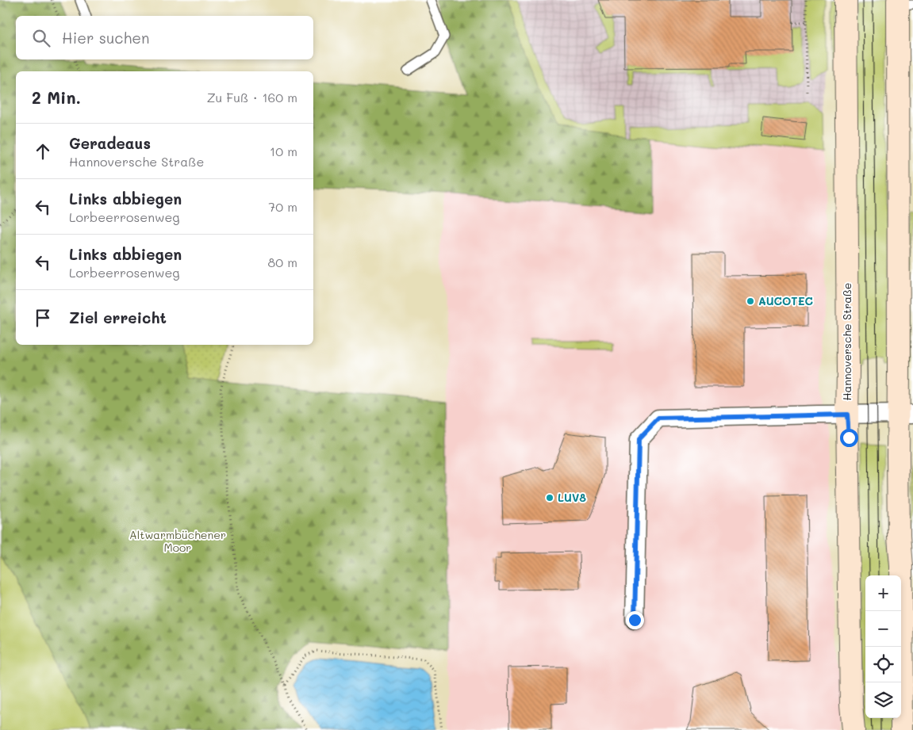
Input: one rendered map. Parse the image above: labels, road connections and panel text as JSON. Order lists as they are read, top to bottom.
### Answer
{
  "streets": {
    "main road": ["Hannoversche Straße"]
  },
  "parks": ["Altwarmbüchener Moor"],
  "places": ["AUCOTEC", "LUV8"],
  "page": {
    "search": "Hier suchen",
    "heading": ["2 Min.", "Zu Fuß · 160 m"],
    "list": [
      ["Geradeaus", "Hannoversche Straße", "10 m"],
      ["Links abbiegen", "Lorbeerrosenweg", "70 m"],
      ["Links abbiegen", "Lorbeerrosenweg", "80 m"],
      "Ziel erreicht"
    ],
    "map_buttons": ["+", "−"]
  }
}
